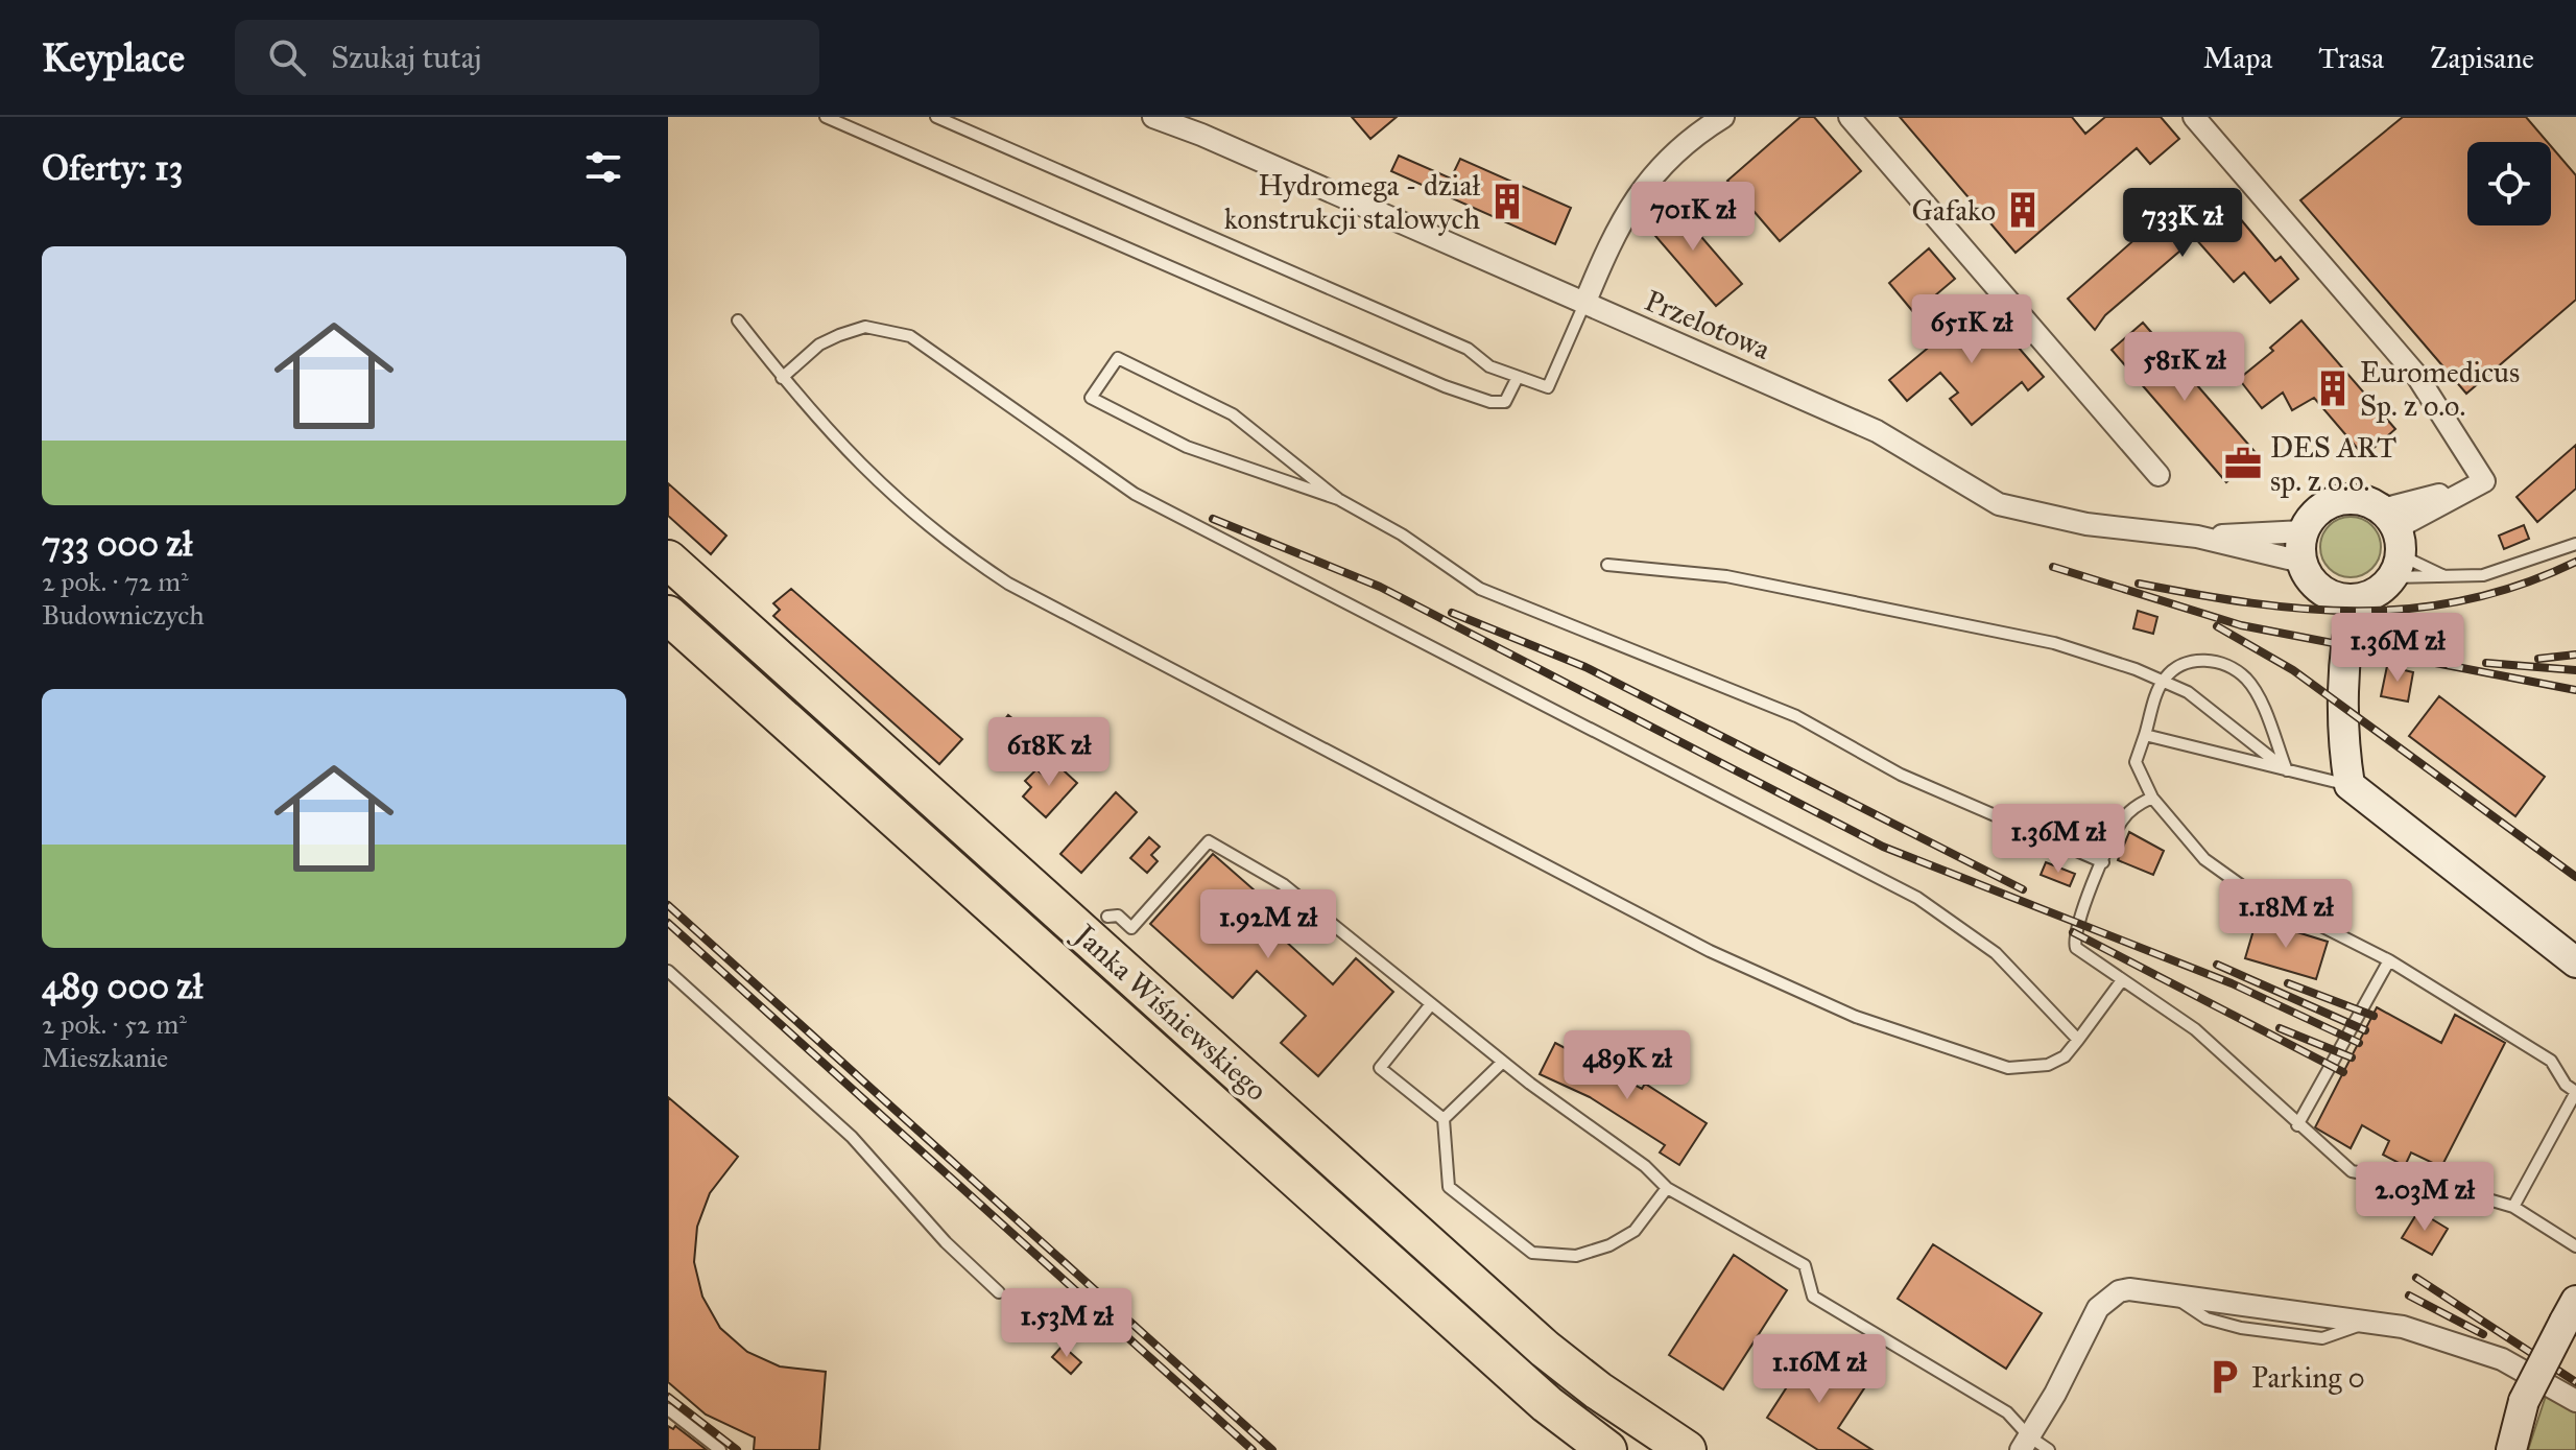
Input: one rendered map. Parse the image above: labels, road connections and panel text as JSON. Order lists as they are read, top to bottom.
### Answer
{
  "streets": {
    "highway": ["Janka Wiśniewskiego"],
    "street": ["Przelotowa"]
  },
  "places": {
    "building": ["Hydromega - dział konstrukcji stalowych", "Gafako", "Euromedicus Sp. z o.o."],
    "office": ["DES ART sp. z o.o."],
    "parking": ["Parking 0"]
  },
  "page": {
    "header": "Keyplace",
    "search": "Szukaj tutaj",
    "nav": ["Mapa", "Trasa", "Zapisane"],
    "heading": "Oferty: 13",
    "price": [
      "701K zł",
      "733K zł",
      "651K zł",
      "581K zł",
      "1.36M zł",
      "618K zł",
      "1.36M zł",
      "1.18M zł",
      "1.92M zł",
      "489K zł",
      "2.03M zł",
      "1.53M zł",
      "1.16M zł"
    ],
    "list": [
      {
        "name": "733 000 zł",
        "note": "2 pok. · 72 m² · Budowniczych"
      },
      {
        "name": "489 000 zł",
        "note": "2 pok. · 52 m² · Mieszkanie"
      }
    ]
  }
}
